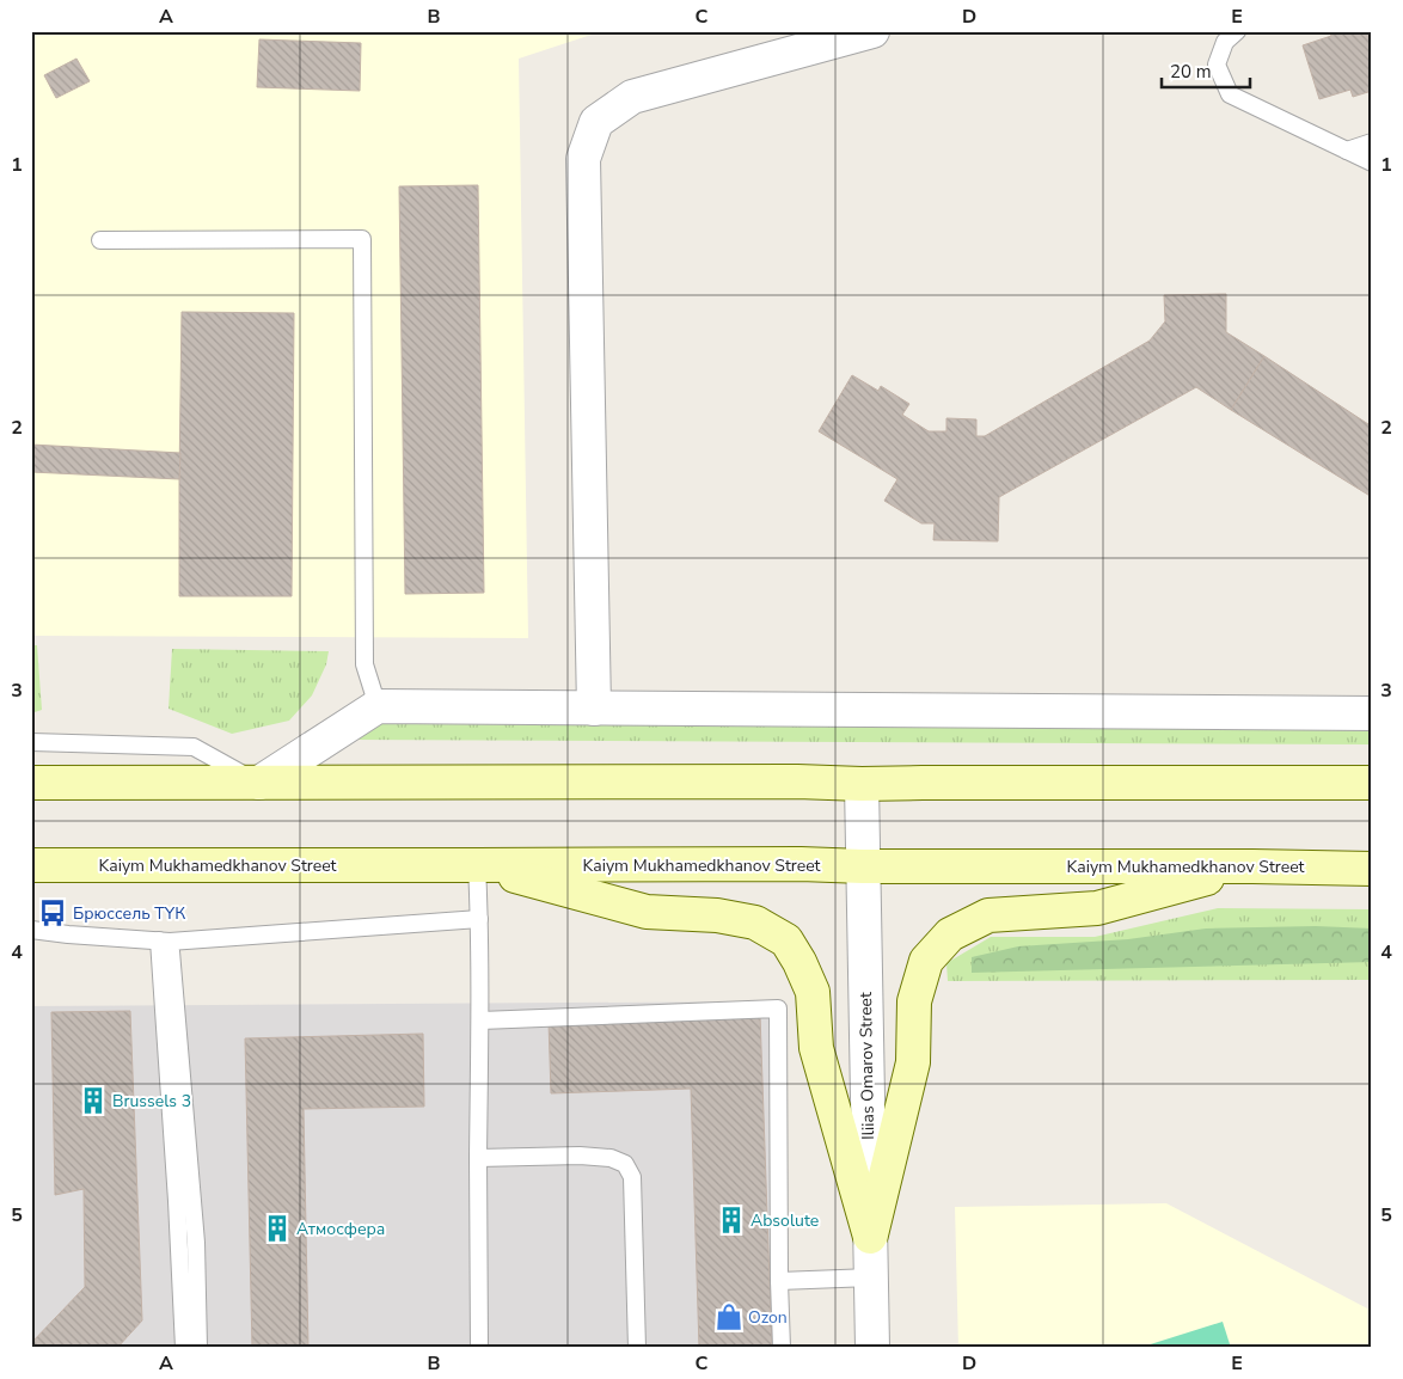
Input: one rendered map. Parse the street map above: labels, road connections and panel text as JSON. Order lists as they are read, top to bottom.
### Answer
{
  "streets": {
    "main road": ["Kaiym Mukhamedkhanov Street"],
    "street": ["Iliias Omarov Street"]
  },
  "crossings": [
    ["Kaiym Mukhamedkhanov Street", "Iliias Omarov Street"]
  ],
  "places": {
    "bus stop": ["Брюссель ТҮК"],
    "building": ["Brussels 3", "Absolute", "Атмосфера"],
    "shop": ["Ozon"]
  },
  "scale_bar": "20 m",
  "grid": {
    "columns": [
      "A",
      "B",
      "C",
      "D",
      "E"
    ],
    "rows": [
      "1",
      "2",
      "3",
      "4",
      "5"
    ]
  }
}
